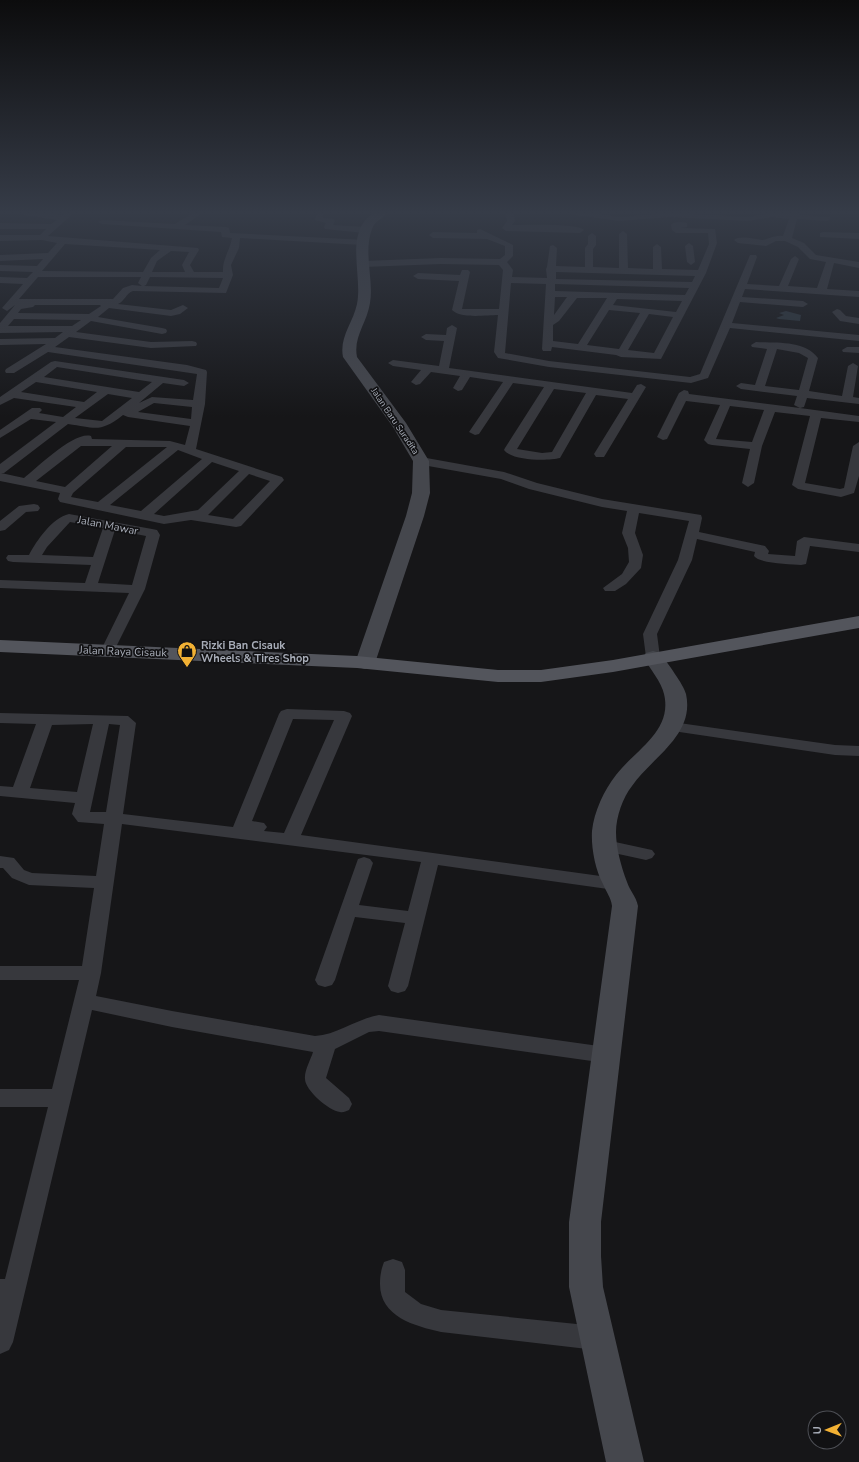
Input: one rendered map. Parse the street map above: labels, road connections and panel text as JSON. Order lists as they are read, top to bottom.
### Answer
{
  "streets": {
    "main road": ["Jalan Baru Suradita", "Jalan Raya Cisauk"],
    "street": ["Jalan Mawar"]
  },
  "crossings": [
    ["Jalan Baru Suradita", "Jalan Raya Cisauk"],
    ["Jalan Mawar", "Jalan Raya Cisauk"]
  ],
  "places": {
    "shop": ["Rizki Ban Cisauk Wheels & Tires Shop"]
  },
  "north": "left"
}
